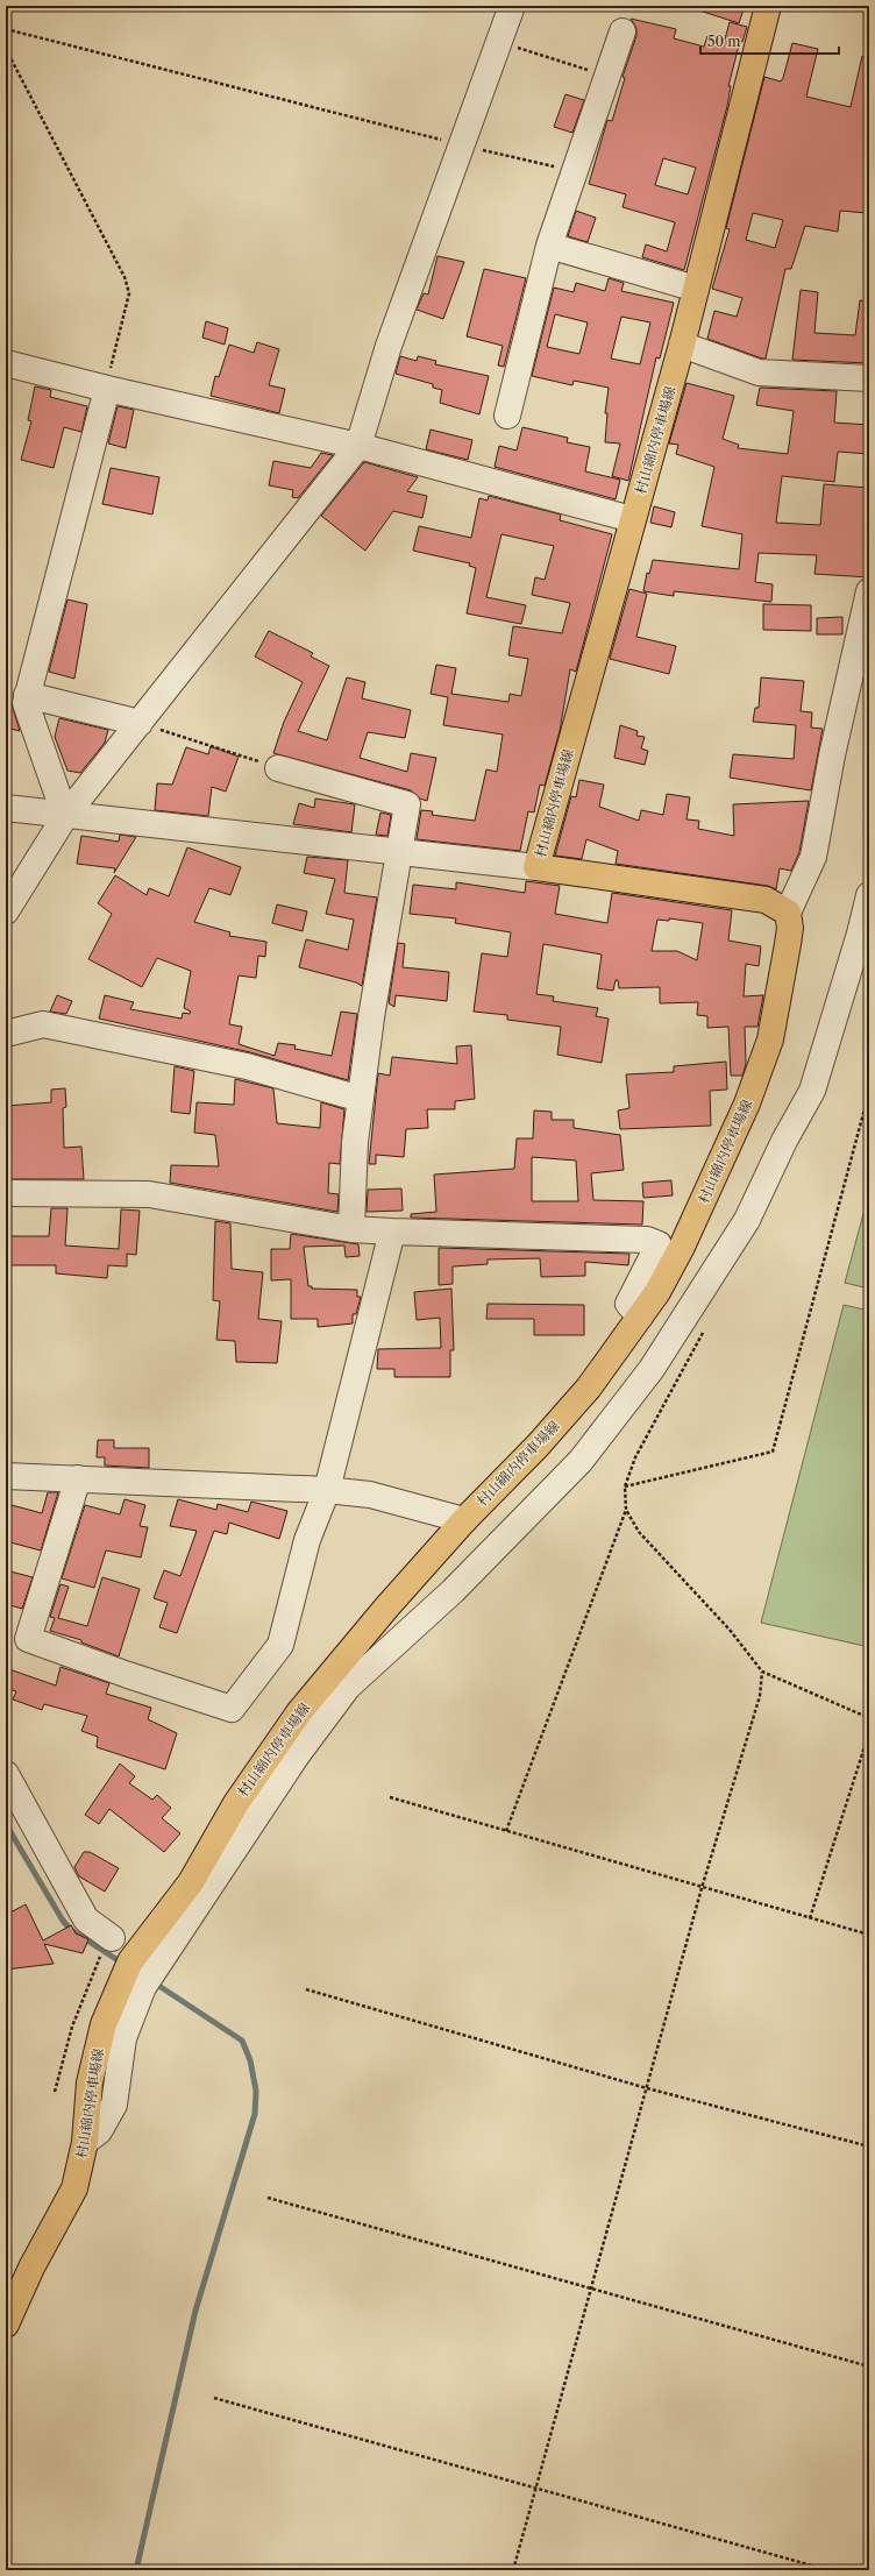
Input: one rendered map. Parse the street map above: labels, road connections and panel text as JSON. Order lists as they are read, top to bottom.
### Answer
{
  "streets": {
    "main road": ["村山綿内停車場線"]
  },
  "scale_bar": "50 m"
}
